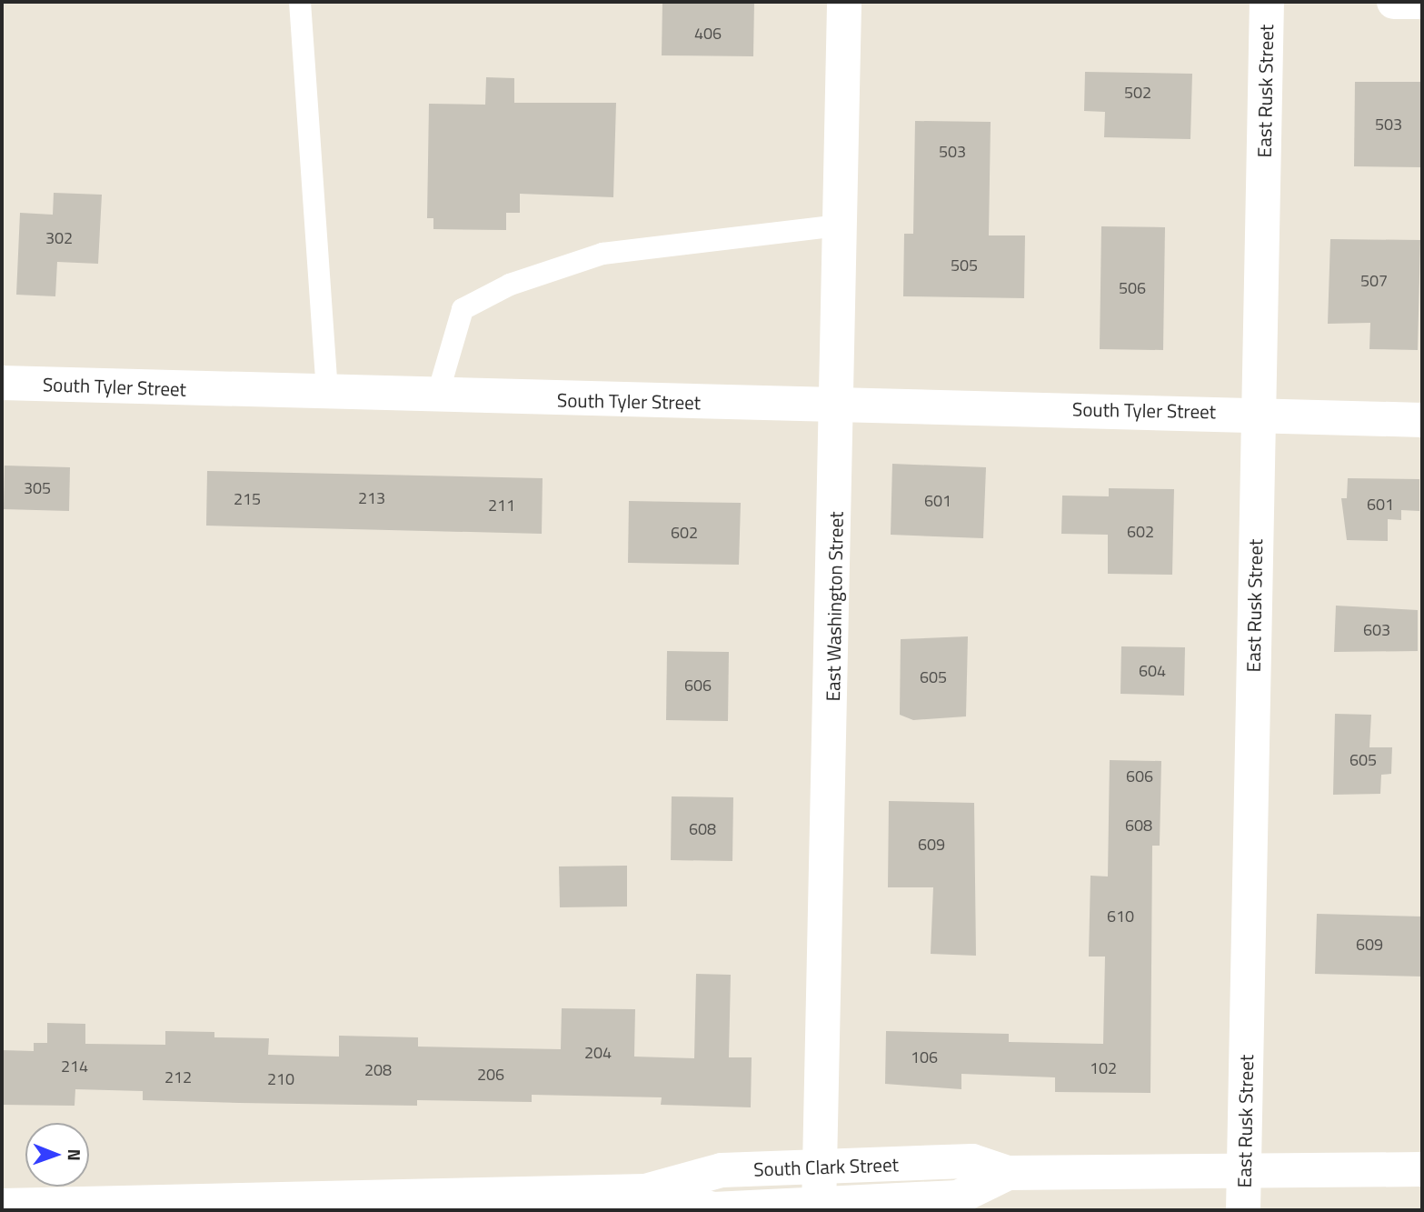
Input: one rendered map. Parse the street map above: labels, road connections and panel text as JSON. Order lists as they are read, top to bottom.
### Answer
{
  "streets": {
    "street": [
      "East Rusk Street",
      "South Tyler Street",
      "East Washington Street",
      "South Clark Street"
    ]
  },
  "crossings": [
    ["East Rusk Street", "South Tyler Street"],
    ["East Rusk Street", "South Clark Street"],
    ["South Tyler Street", "East Washington Street"],
    ["East Washington Street", "South Clark Street"]
  ],
  "house_numbers": [
    "406",
    "502",
    "503",
    "503",
    "302",
    "505",
    "507",
    "506",
    "305",
    "213",
    "215",
    "601",
    "601",
    "211",
    "602",
    "602",
    "603",
    "604",
    "605",
    "606",
    "605",
    "606",
    "608",
    "608",
    "609",
    "610",
    "609",
    "204",
    "106",
    "214",
    "102",
    "208",
    "206",
    "212",
    "210"
  ],
  "north": "right"
}
